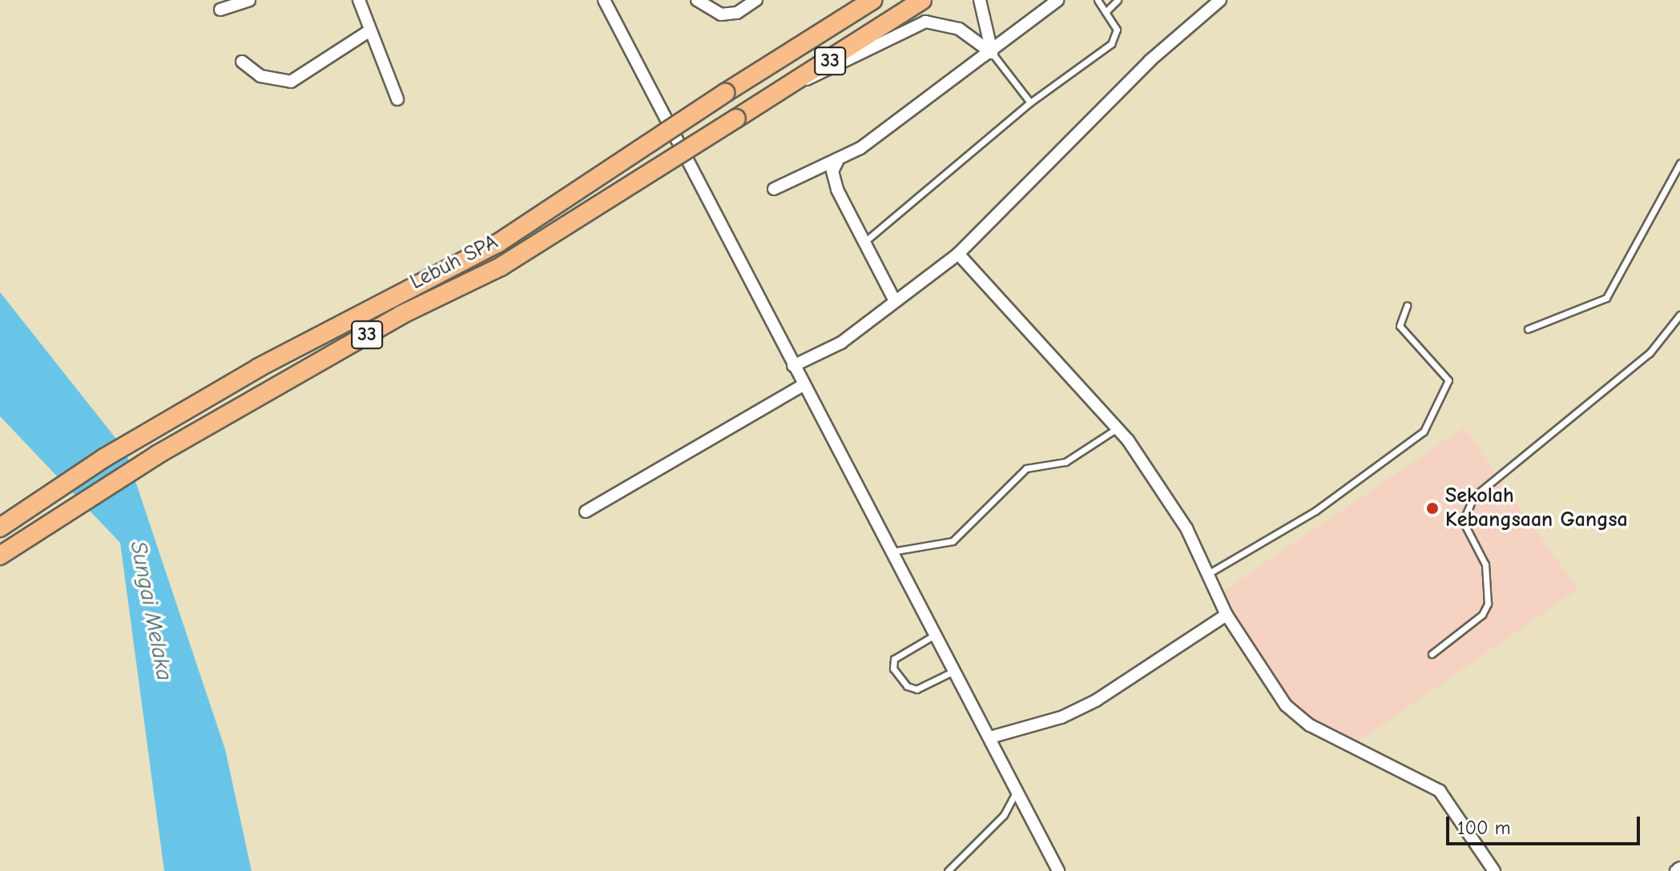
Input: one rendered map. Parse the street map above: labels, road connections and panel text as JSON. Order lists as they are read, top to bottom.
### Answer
{
  "streets": {
    "highway": ["33", "Lebuh SPA"]
  },
  "water": ["Sungai Melaka"],
  "places": ["Sekolah Kebangsaan Gangsa"],
  "scale_bar": "100 m"
}
